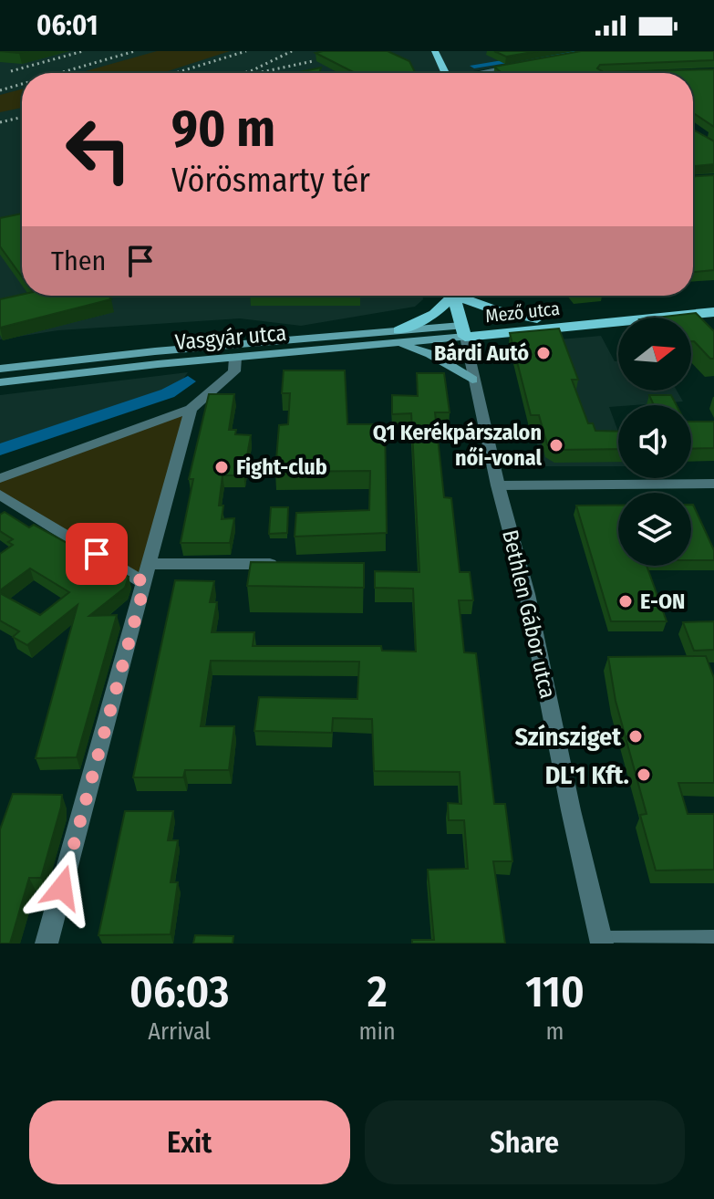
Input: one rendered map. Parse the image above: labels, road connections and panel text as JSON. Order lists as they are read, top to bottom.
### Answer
{
  "streets": {
    "main road": ["Mező utca", "Vasgyár utca", "Bethlen Gábor utca"]
  },
  "crossings": [
    ["Mező utca", "Vasgyár utca"],
    ["Mező utca", "Bethlen Gábor utca"],
    ["Vasgyár utca", "Bethlen Gábor utca"]
  ],
  "places": [
    "Bárdi Autó",
    "Q1 Kerékpárszalon női-vonal",
    "Fight-club",
    "E-ON",
    "Színsziget",
    "DL'1 Kft."
  ],
  "north": "right",
  "page": {
    "status": "06:01",
    "turn": ["90 m", "Vörösmarty tér"],
    "then": "Then",
    "eta": [
      "06:03",
      "Arrival",
      "2",
      "min",
      "110",
      "m"
    ],
    "buttons": ["Exit", "Share"]
  }
}
